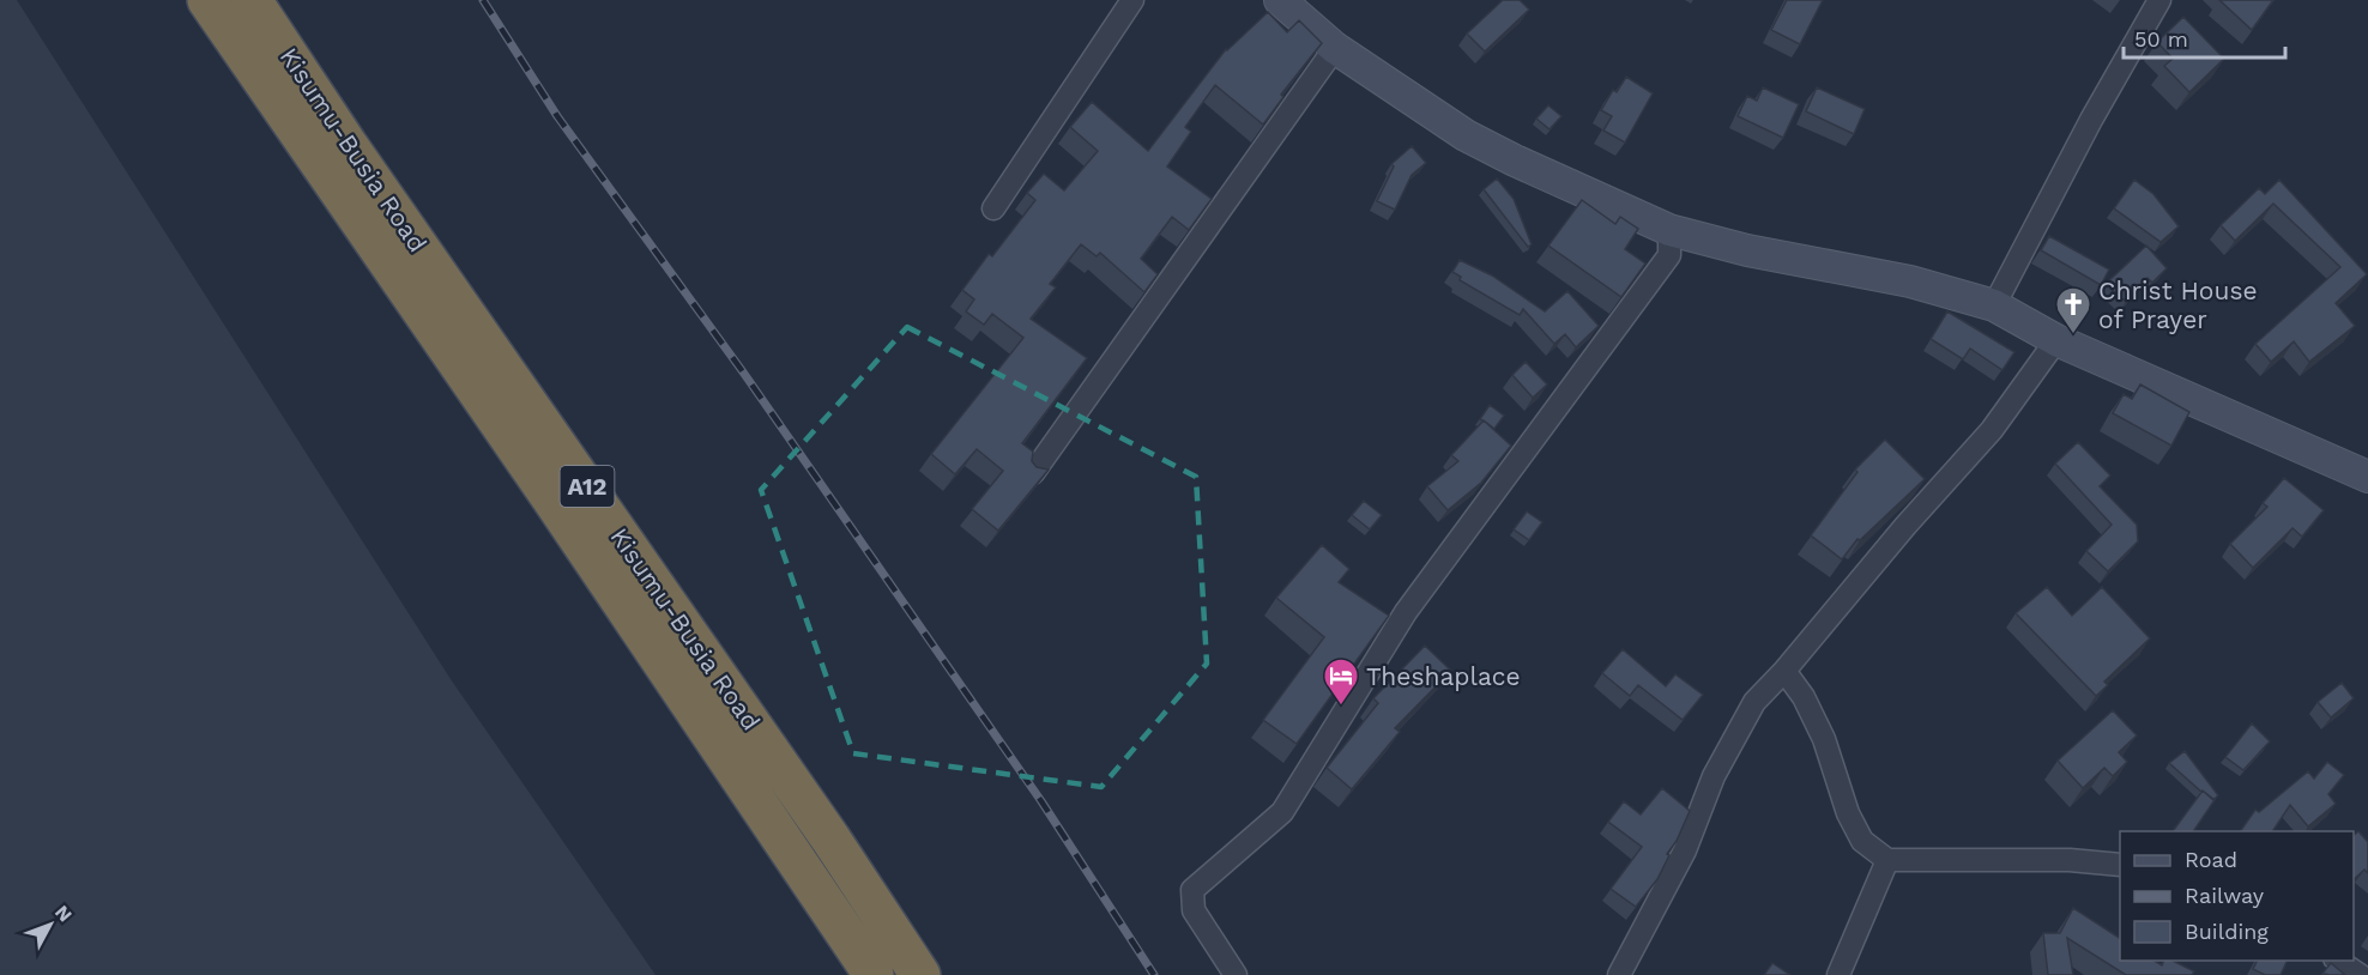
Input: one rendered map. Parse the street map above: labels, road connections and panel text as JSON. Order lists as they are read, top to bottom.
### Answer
{
  "streets": {
    "highway": ["Kisumu-Busia Road", "A12"]
  },
  "places": {
    "church": ["Christ House of Prayer"],
    "hotel": ["Theshaplace"]
  },
  "legend": ["Road", "Railway", "Building"],
  "scale_bar": "50 m",
  "north": "top right"
}
